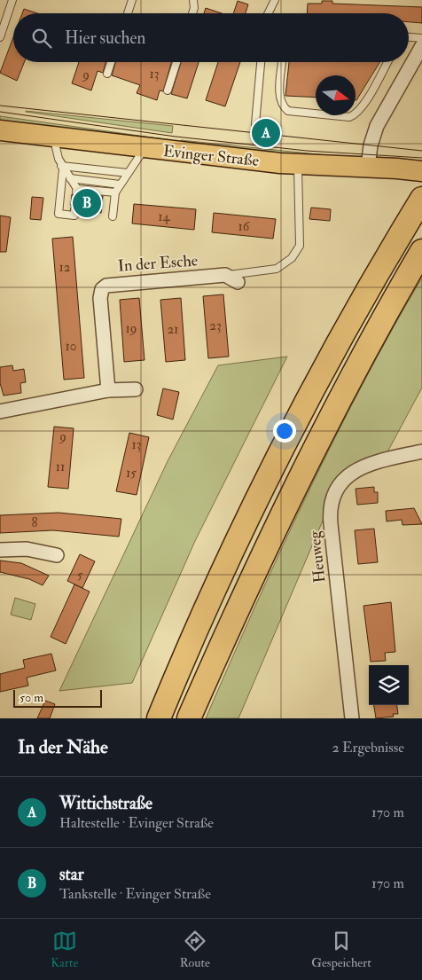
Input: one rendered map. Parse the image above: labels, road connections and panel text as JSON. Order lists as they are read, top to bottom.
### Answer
{
  "streets": {
    "main road": ["Evinger Straße"],
    "street": ["In der Esche", "Heuweg"]
  },
  "house_numbers": [
    "13",
    "9",
    "14",
    "16",
    "12",
    "23",
    "19",
    "21",
    "10",
    "9",
    "13",
    "11",
    "15",
    "8",
    "5"
  ],
  "scale_bar": "50 m",
  "north": "right",
  "page": {
    "search": "Hier suchen",
    "pins": ["A", "B"],
    "scale": "50 m",
    "heading": ["In der Nähe", "2 Ergebnisse"],
    "list": [
      {
        "mark": "A",
        "name": "Wittichstraße",
        "note": "Haltestelle · Evinger Straße",
        "value": "170 m"
      },
      {
        "mark": "B",
        "name": "star",
        "note": "Tankstelle · Evinger Straße",
        "value": "170 m"
      }
    ],
    "nav": ["Karte", "Route", "Gespeichert"]
  }
}
